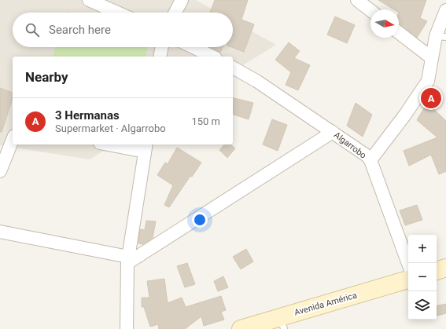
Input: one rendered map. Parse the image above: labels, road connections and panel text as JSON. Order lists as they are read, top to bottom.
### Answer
{
  "streets": {
    "main road": ["Avenida América"],
    "street": ["Algarrobo"]
  },
  "north": "right",
  "page": {
    "search": "Search here",
    "heading": "Nearby",
    "pins": "A",
    "list": [
      {
        "mark": "A",
        "name": "3 Hermanas",
        "note": "Supermarket · Algarrobo",
        "value": "150 m"
      }
    ],
    "map_buttons": ["+", "−"]
  }
}
